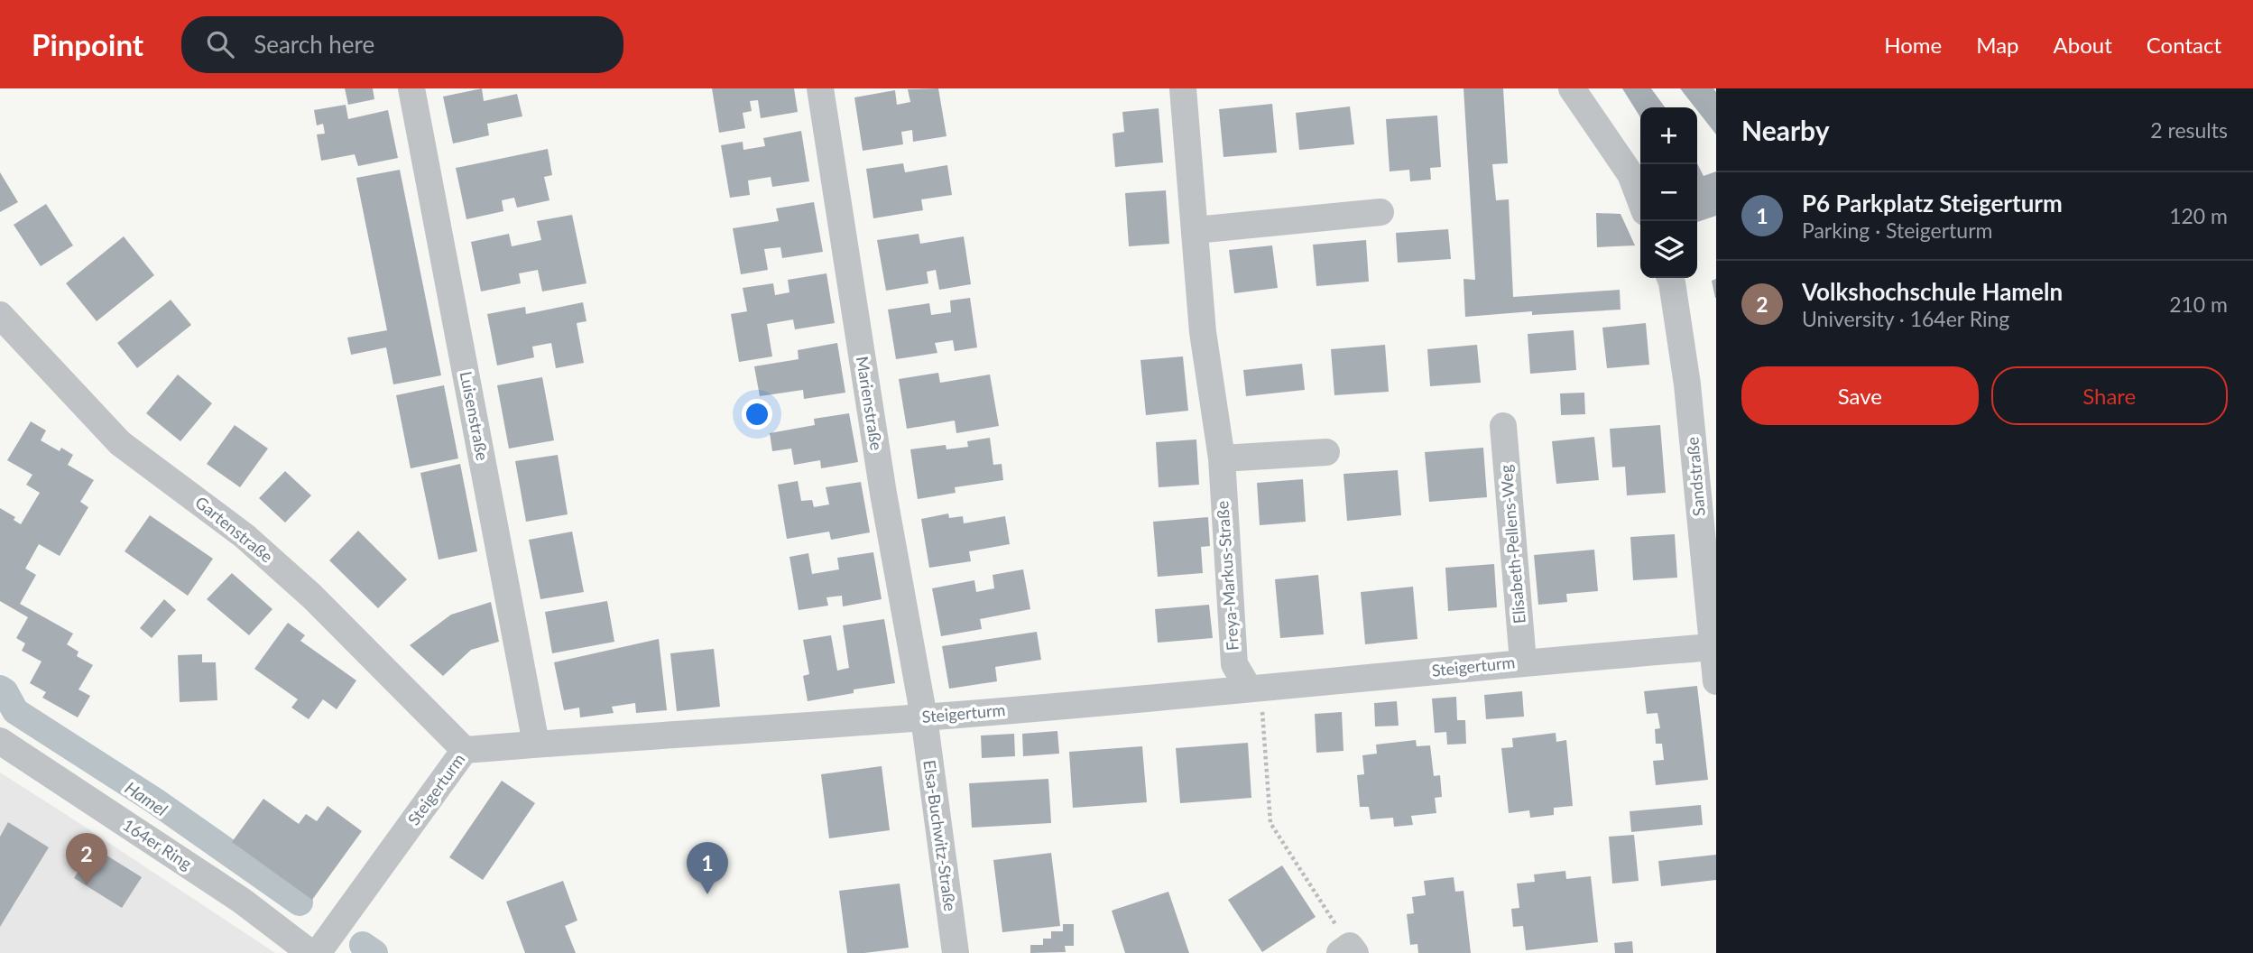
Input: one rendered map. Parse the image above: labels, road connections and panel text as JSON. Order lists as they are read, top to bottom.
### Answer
{
  "streets": {
    "street": [
      "Marienstraße",
      "Luisenstraße",
      "Sandstraße",
      "Gartenstraße",
      "Elisabeth-Pellens-Weg",
      "Freya-Markus-Straße",
      "Steigerturm",
      "Elsa-Buchwitz-Straße",
      "164er Ring"
    ]
  },
  "crossings": [
    ["Marienstraße", "Steigerturm"],
    ["Marienstraße", "Elsa-Buchwitz-Straße"],
    ["Luisenstraße", "Steigerturm"],
    ["Sandstraße", "Steigerturm"],
    ["Gartenstraße", "Steigerturm"],
    ["Elisabeth-Pellens-Weg", "Steigerturm"],
    ["Freya-Markus-Straße", "Steigerturm"],
    ["Steigerturm", "Elsa-Buchwitz-Straße"]
  ],
  "water": ["Hamel"],
  "page": {
    "header": "Pinpoint",
    "search": "Search here",
    "nav": [
      "Home",
      "Map",
      "About",
      "Contact"
    ],
    "heading": ["Nearby", "2 results"],
    "map_buttons": ["+", "−"],
    "list": [
      {
        "mark": "1",
        "name": "P6 Parkplatz Steigerturm",
        "note": "Parking · Steigerturm",
        "value": "120 m"
      },
      {
        "mark": "2",
        "name": "Volkshochschule Hameln",
        "note": "University · 164er Ring",
        "value": "210 m"
      }
    ],
    "buttons": ["Save", "Share"],
    "pins": ["2", "1"]
  }
}
